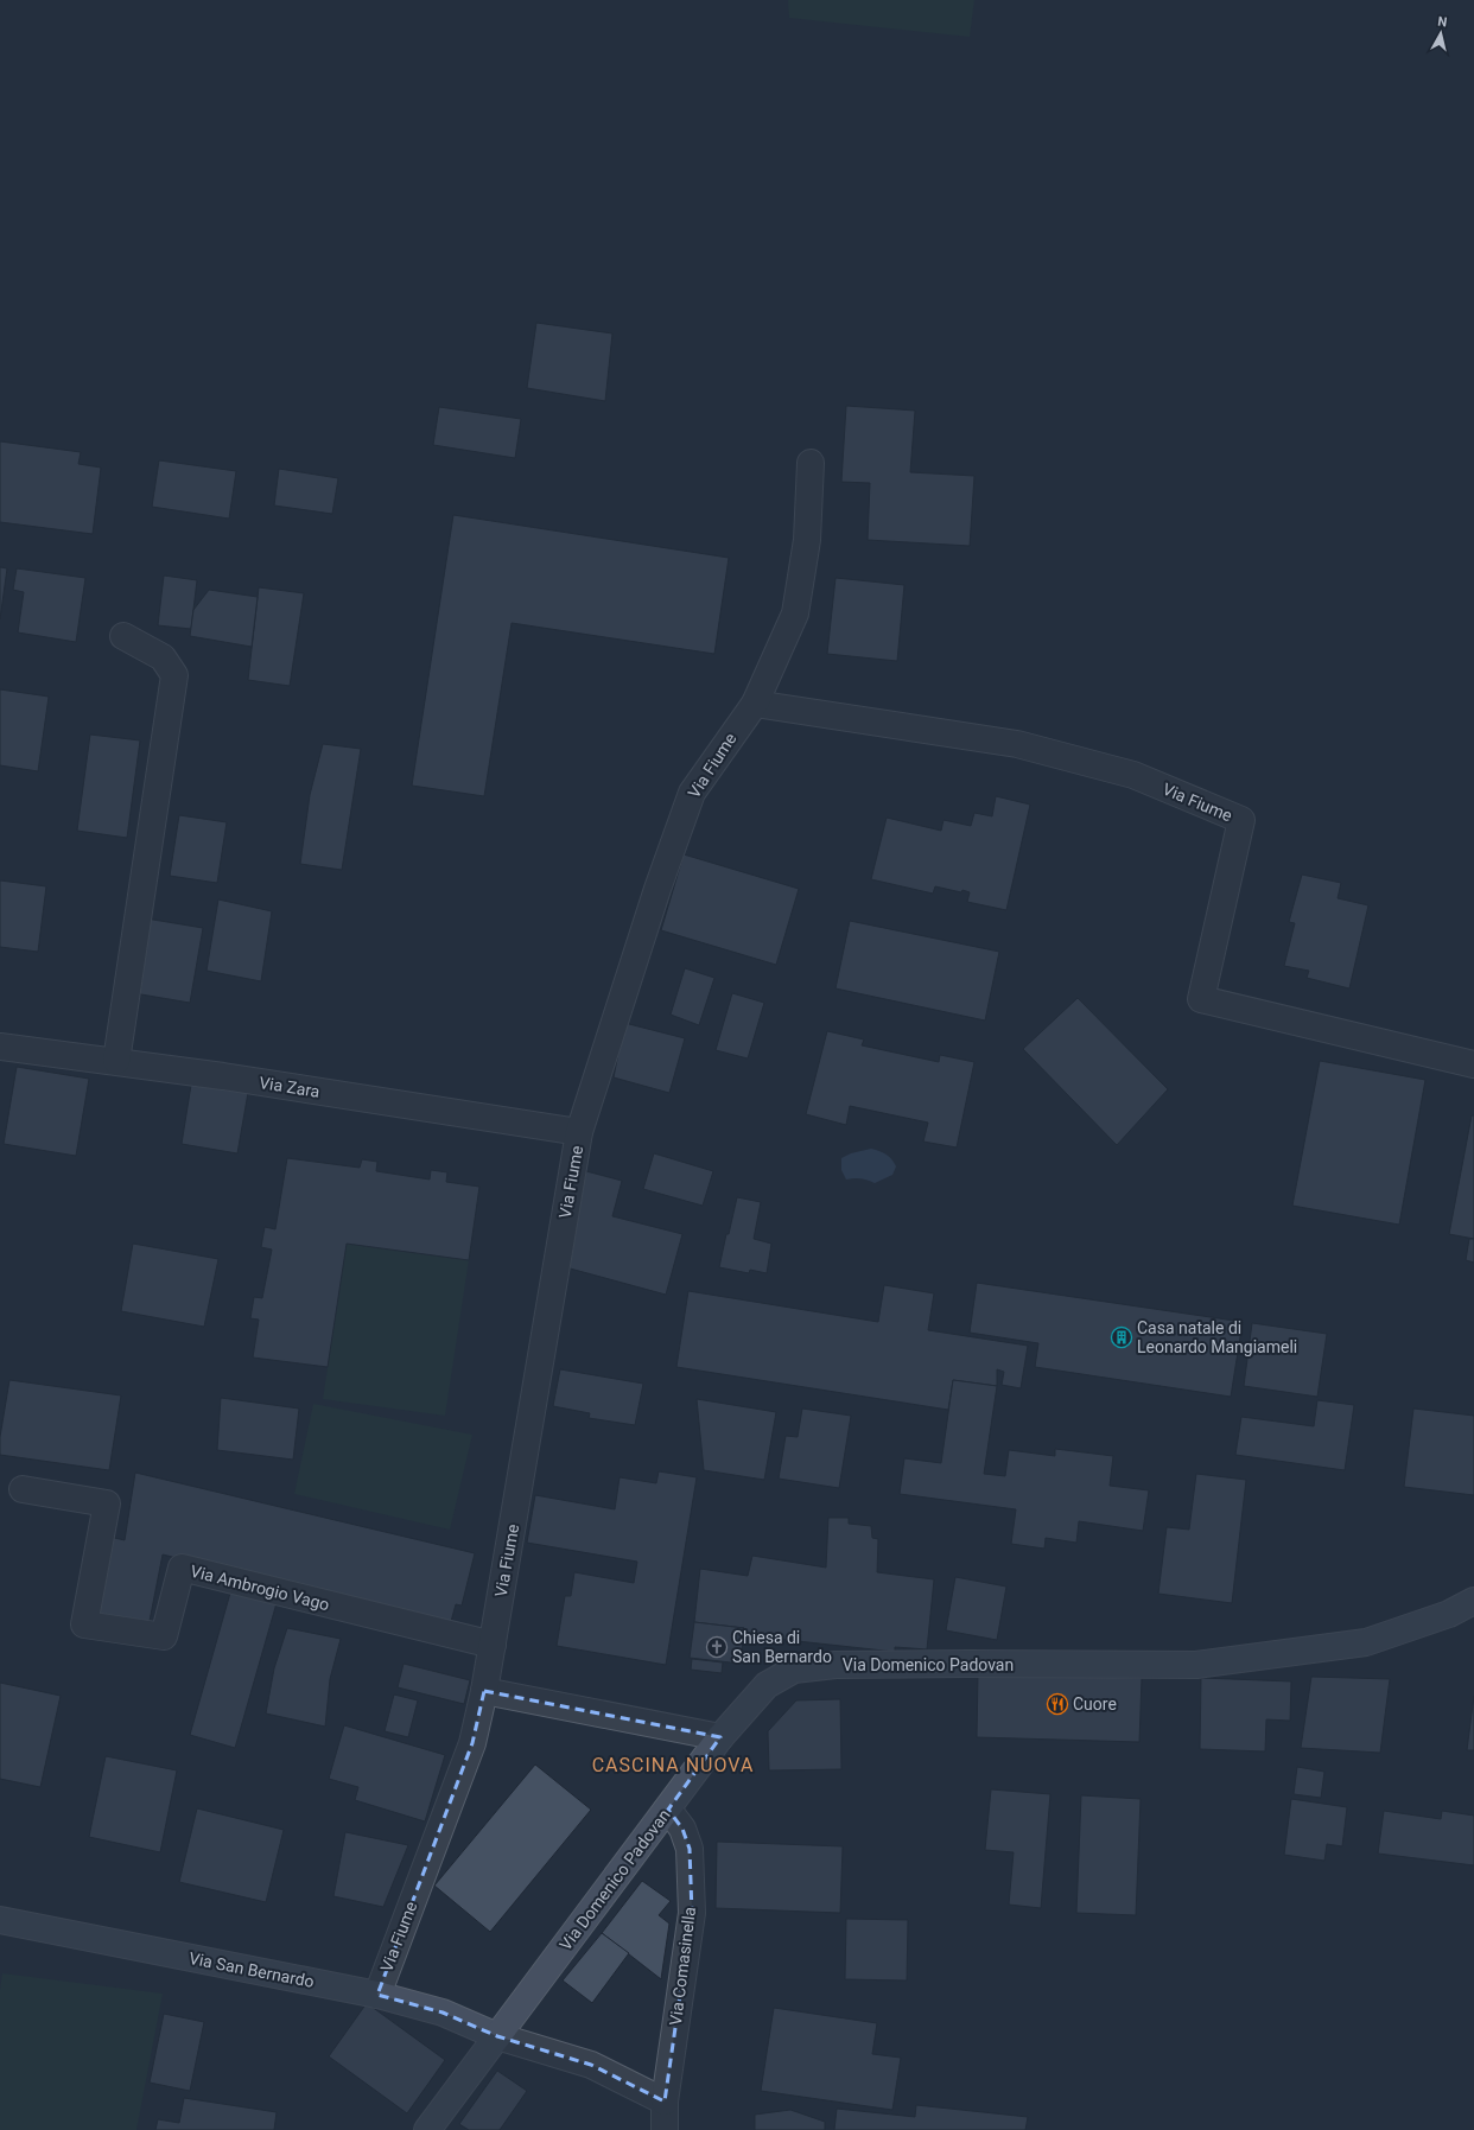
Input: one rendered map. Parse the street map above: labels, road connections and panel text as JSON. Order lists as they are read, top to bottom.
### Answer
{
  "streets": {
    "street": [
      "Via Fiume",
      "Via Zara",
      "Via Ambrogio Vago",
      "Via Domenico Padovan",
      "Via Comasinella",
      "Via San Bernardo"
    ]
  },
  "crossings": [
    ["Via Fiume", "Via Zara"],
    ["Via Fiume", "Via Ambrogio Vago"],
    ["Via Fiume", "Via San Bernardo"],
    ["Via Domenico Padovan", "Via Comasinella"],
    ["Via Domenico Padovan", "Via San Bernardo"]
  ],
  "districts": ["CASCINA NUOVA"],
  "places": {
    "building": ["Casa natale di Leonardo Mangiameli"],
    "church": ["Chiesa di San Bernardo"],
    "restaurant": ["Cuore"]
  },
  "north": "top"
}
